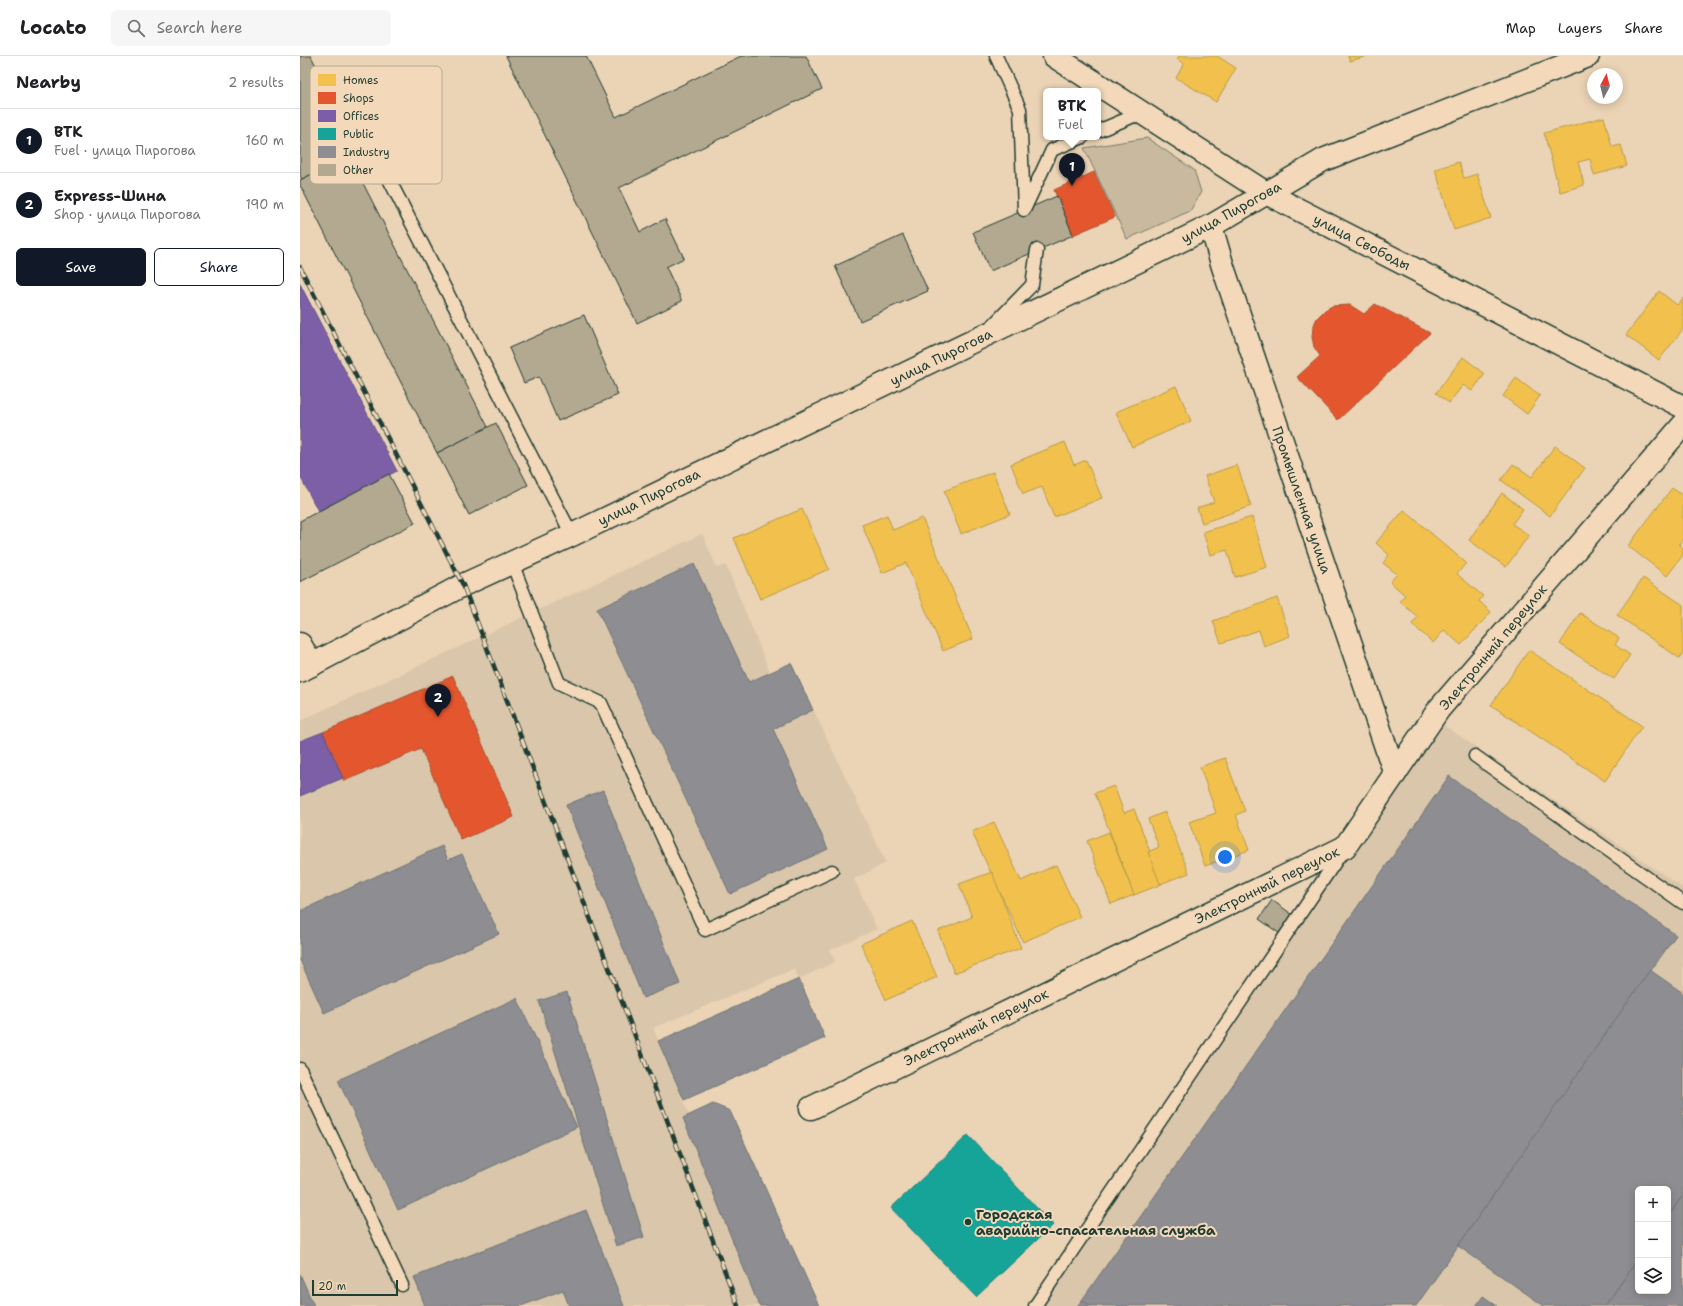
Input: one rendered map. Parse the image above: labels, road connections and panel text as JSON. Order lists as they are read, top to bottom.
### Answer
{
  "streets": {
    "street": [
      "улица Пирогова",
      "улица Свободы",
      "Промышленная улица",
      "Электронный переулок"
    ]
  },
  "crossings": [
    ["улица Пирогова", "улица Свободы"],
    ["улица Пирогова", "Промышленная улица"],
    ["Промышленная улица", "Электронный переулок"]
  ],
  "places": ["Городская аварийно-спасательная служба"],
  "legend": [
    "Homes",
    "Shops",
    "Offices",
    "Public",
    "Industry",
    "Other"
  ],
  "scale_bar": "20 m",
  "north": "top",
  "page": {
    "header": "Locato",
    "search": "Search here",
    "nav": ["Map", "Layers", "Share"],
    "heading": ["Nearby", "2 results"],
    "popup": ["ВТК", "Fuel"],
    "list": [
      {
        "mark": "1",
        "name": "ВТК",
        "note": "Fuel · улица Пирогова",
        "value": "160 m"
      },
      {
        "mark": "2",
        "name": "Express-Шина",
        "note": "Shop · улица Пирогова",
        "value": "190 m"
      }
    ],
    "pins": ["1", "2"],
    "buttons": ["Save", "Share"],
    "map_buttons": ["+", "−"],
    "scale": "20 m"
  }
}
